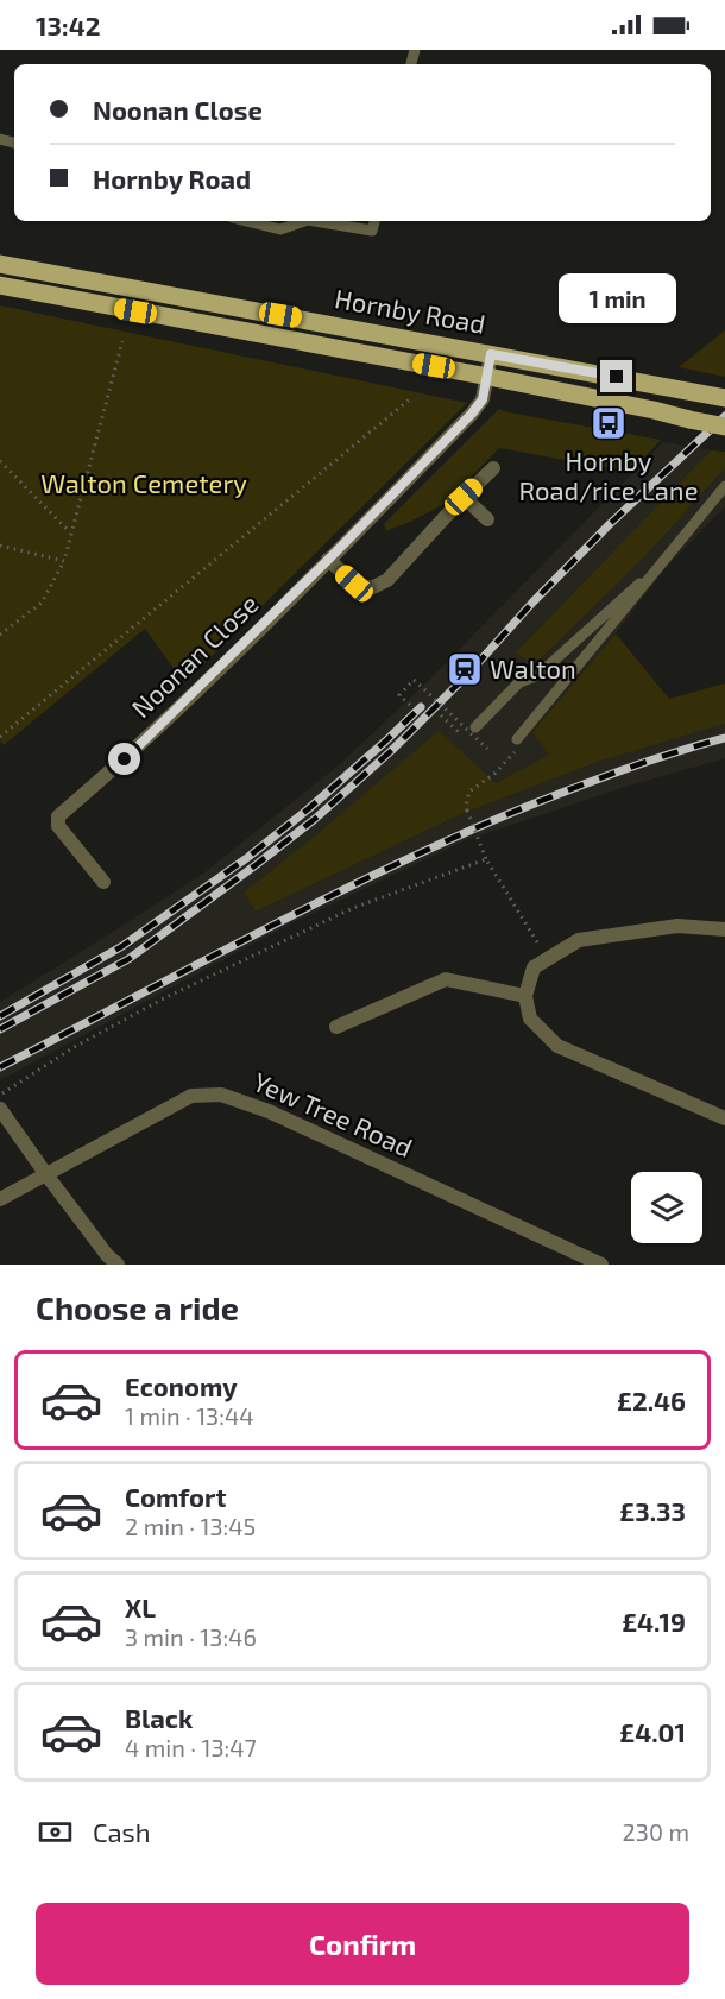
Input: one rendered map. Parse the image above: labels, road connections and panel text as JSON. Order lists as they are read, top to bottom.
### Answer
{
  "streets": {
    "main road": ["Hornby Road"],
    "street": ["Noonan Close", "Yew Tree Road"]
  },
  "crossings": [
    ["Hornby Road", "Noonan Close"]
  ],
  "parks": ["Walton Cemetery"],
  "places": {
    "bus stop": ["Hornby Road/rice Lane"],
    "station": ["Walton"]
  },
  "page": {
    "status": "13:42",
    "banner": ["Noonan Close", "Hornby Road"],
    "bubble": "1 min",
    "heading": "Choose a ride",
    "list": [
      {
        "name": "Economy",
        "note": "1 min · 13:44",
        "value": "£2.46"
      },
      {
        "name": "Comfort",
        "note": "2 min · 13:45",
        "value": "£3.33"
      },
      {
        "name": "XL",
        "note": "3 min · 13:46",
        "value": "£4.19"
      },
      {
        "name": "Black",
        "note": "4 min · 13:47",
        "value": "£4.01"
      }
    ],
    "pay": ["Cash", "230 m"],
    "buttons": "Confirm"
  }
}
